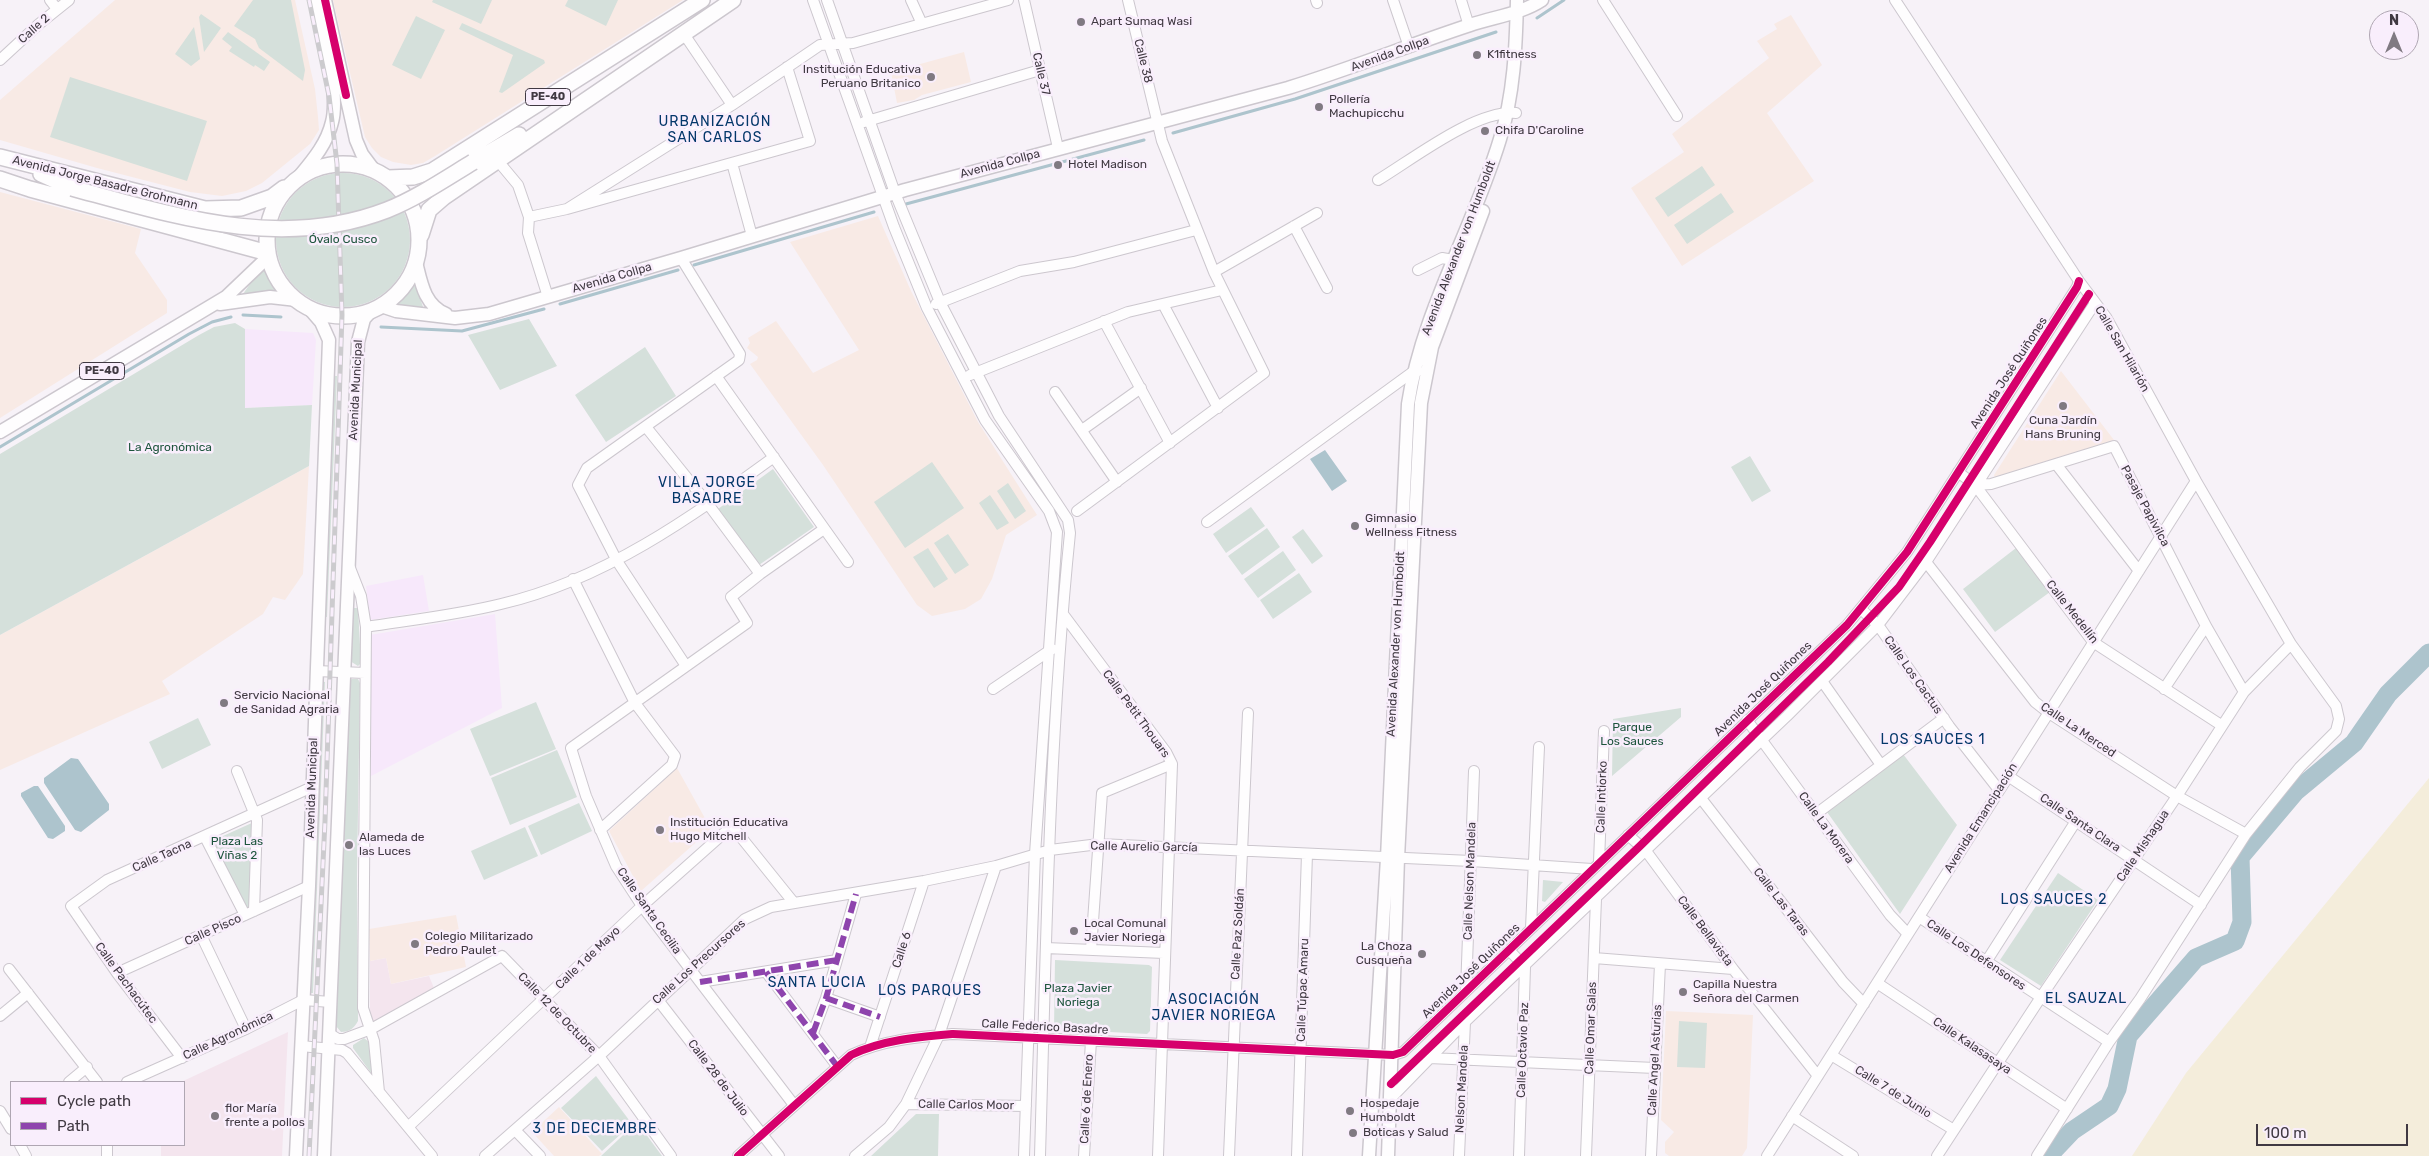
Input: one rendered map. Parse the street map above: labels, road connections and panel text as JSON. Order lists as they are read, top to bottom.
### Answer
{
  "streets": {
    "highway": ["PE-40", "Avenida Jorge Basadre Grohmann"],
    "main road": ["Avenida Collpa", "Avenida Alexander von Humboldt", "Avenida Municipal"],
    "street": [
      "Calle 2",
      "Calle 38",
      "Calle 37",
      "Calle San Hilarión",
      "Avenida José Quiñones",
      "Pasaje Papivilca",
      "Calle Medellín",
      "Calle Los Cactus",
      "Calle Petit Thouars",
      "Calle La Merced",
      "Calle Intiorko",
      "Avenida Emancipación",
      "Calle Santa Clara",
      "Calle La Morera",
      "Calle Mishagua",
      "Calle Aurelio García",
      "Calle Tacna",
      "Calle Nelson Mandela",
      "Calle Las Taras",
      "Calle Santa Cecilia",
      "Calle Pisco",
      "Calle Bellavista",
      "Calle Paz Soldán",
      "Calle 6",
      "Calle Los Defensores",
      "Calle 1 de Mayo",
      "Calle Los Precursores",
      "Calle Pachacútec",
      "Calle Túpac Amaru",
      "Calle 12 de Octubre",
      "Calle Federico Basadre",
      "Calle Omar Salas",
      "Calle Agronómica",
      "Calle Kalasasaya",
      "Calle Octavio Paz",
      "Calle Angel Asturias",
      "Calle 28 de Julio",
      "Nelson Mandela",
      "Calle 7 de Junio",
      "Calle 6 de Enero",
      "Calle Carlos Moor"
    ]
  },
  "crossings": [
    ["Avenida Collpa", "Calle 38"],
    ["Avenida Collpa", "Calle 37"],
    ["Avenida Collpa", "PE-40"],
    ["Avenida Collpa", "Avenida Jorge Basadre Grohmann"],
    ["Avenida Collpa", "Avenida Alexander von Humboldt"],
    ["Avenida Collpa", "Avenida Municipal"],
    ["PE-40", "Avenida Jorge Basadre Grohmann"],
    ["PE-40", "Avenida Municipal"],
    ["Avenida Jorge Basadre Grohmann", "Avenida Municipal"],
    ["Avenida Alexander von Humboldt", "Avenida José Quiñones"],
    ["Avenida Alexander von Humboldt", "Calle Aurelio García"],
    ["Avenida Alexander von Humboldt", "Calle Federico Basadre"],
    ["Calle San Hilarión", "Avenida José Quiñones"],
    ["Calle San Hilarión", "Calle La Merced"],
    ["Calle San Hilarión", "Avenida Emancipación"],
    ["Calle San Hilarión", "Calle Mishagua"],
    ["Avenida José Quiñones", "Calle Medellín"],
    ["Avenida José Quiñones", "Calle Los Cactus"],
    ["Avenida José Quiñones", "Calle Intiorko"],
    ["Avenida José Quiñones", "Calle La Morera"],
    ["Avenida José Quiñones", "Calle Aurelio García"],
    ["Avenida José Quiñones", "Calle Nelson Mandela"],
    ["Avenida José Quiñones", "Calle Bellavista"],
    ["Avenida José Quiñones", "Calle Federico Basadre"],
    ["Avenida Municipal", "Calle Tacna"],
    ["Avenida Municipal", "Calle Pisco"],
    ["Avenida Municipal", "Calle 12 de Octubre"],
    ["Avenida Municipal", "Calle Agronómica"],
    ["Pasaje Papivilca", "Calle Medellín"],
    ["Pasaje Papivilca", "Avenida Emancipación"],
    ["Pasaje Papivilca", "Calle Mishagua"],
    ["Calle Medellín", "Avenida Emancipación"],
    ["Calle Medellín", "Calle Mishagua"],
    ["Calle Los Cactus", "Avenida Emancipación"],
    ["Calle Petit Thouars", "Calle Aurelio García"],
    ["Calle Petit Thouars", "Calle Federico Basadre"],
    ["Calle La Merced", "Avenida Emancipación"],
    ["Calle La Merced", "Calle Mishagua"],
    ["Calle Intiorko", "Calle Aurelio García"],
    ["Avenida Emancipación", "Calle Santa Clara"],
    ["Avenida Emancipación", "Calle La Morera"],
    ["Avenida Emancipación", "Calle Las Taras"],
    ["Avenida Emancipación", "Calle Bellavista"],
    ["Avenida Emancipación", "Calle Los Defensores"],
    ["Avenida Emancipación", "Calle Kalasasaya"],
    ["Avenida Emancipación", "Calle 7 de Junio"],
    ["Calle Santa Clara", "Calle Mishagua"],
    ["Calle Mishagua", "Calle Los Defensores"],
    ["Calle Mishagua", "Calle Kalasasaya"],
    ["Calle Mishagua", "Calle 7 de Junio"],
    ["Calle Aurelio García", "Calle Nelson Mandela"],
    ["Calle Aurelio García", "Calle Paz Soldán"],
    ["Calle Aurelio García", "Calle Los Precursores"],
    ["Calle Aurelio García", "Calle Túpac Amaru"],
    ["Calle Tacna", "Calle Pachacútec"],
    ["Calle Santa Cecilia", "Calle 1 de Mayo"],
    ["Calle Santa Cecilia", "Calle Los Precursores"],
    ["Calle Santa Cecilia", "Calle Federico Basadre"],
    ["Calle Pisco", "Calle Pachacútec"],
    ["Calle Paz Soldán", "Calle Federico Basadre"],
    ["Calle 6", "Calle Los Precursores"],
    ["Calle 6", "Calle Federico Basadre"],
    ["Calle 1 de Mayo", "Calle Los Precursores"],
    ["Calle 1 de Mayo", "Calle 12 de Octubre"],
    ["Calle Los Precursores", "Calle 12 de Octubre"],
    ["Calle Los Precursores", "Calle 28 de Julio"],
    ["Calle Pachacútec", "Calle Agronómica"],
    ["Calle Túpac Amaru", "Calle Federico Basadre"],
    ["Calle Federico Basadre", "Calle 28 de Julio"],
    ["Calle Federico Basadre", "Calle 6 de Enero"]
  ],
  "districts": [
    "URBANIZACIÓN SAN CARLOS",
    "VILLA JORGE BASADRE",
    "LOS SAUCES 1",
    "LOS SAUCES 2",
    "SANTA LUCIA",
    "LOS PARQUES",
    "EL SAUZAL",
    "ASOCIACIÓN JAVIER NORIEGA",
    "3 DE DECIEMBRE"
  ],
  "parks": [
    "Óvalo Cusco",
    "La Agronómica",
    "Parque Los Sauces",
    "Plaza Las Viñas 2",
    "Plaza Javier Noriega"
  ],
  "places": [
    "Apart Sumaq Wasi",
    "K1fitness",
    "Institución Educativa Peruano Britanico",
    "Pollería Machupicchu",
    "Chifa D'Caroline",
    "Hotel Madison",
    "Cuna Jardín Hans Bruning",
    "Gimnasio Wellness Fitness",
    "Servicio Nacional de Sanidad Agraria",
    "Institución Educativa Hugo Mitchell",
    "Alameda de las Luces",
    "Local Comunal Javier Noriega",
    "Colegio Militarizado Pedro Paulet",
    "La Choza Cusqueña",
    "Capilla Nuestra Señora del Carmen",
    "Hospedaje Humboldt",
    "flor María frente a pollos",
    "Boticas y Salud"
  ],
  "legend": ["Cycle path", "Path"],
  "scale_bar": "100 m",
  "north": "top"
}
